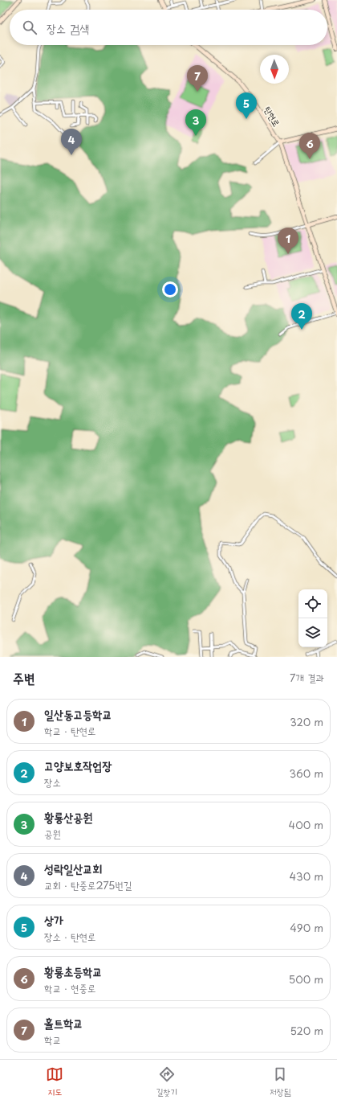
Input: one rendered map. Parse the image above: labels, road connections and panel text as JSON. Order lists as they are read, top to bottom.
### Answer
{
  "streets": {
    "main road": ["탄현로"]
  },
  "north": "bottom",
  "page": {
    "search": "장소 검색",
    "pins": [
      "7",
      "5",
      "3",
      "4",
      "6",
      "1",
      "2"
    ],
    "heading": ["주변", "7개 결과"],
    "list": [
      {
        "mark": "1",
        "name": "일산동고등학교",
        "note": "학교 · 탄현로",
        "value": "320 m"
      },
      {
        "mark": "2",
        "name": "고양보호작업장",
        "note": "장소",
        "value": "360 m"
      },
      {
        "mark": "3",
        "name": "황룡산공원",
        "note": "공원",
        "value": "400 m"
      },
      {
        "mark": "4",
        "name": "성락일산교회",
        "note": "교회 · 탄중로275번길",
        "value": "430 m"
      },
      {
        "mark": "5",
        "name": "상가",
        "note": "장소 · 탄현로",
        "value": "490 m"
      },
      {
        "mark": "6",
        "name": "황룡초등학교",
        "note": "학교 · 현중로",
        "value": "500 m"
      },
      {
        "mark": "7",
        "name": "홀트학교",
        "note": "학교",
        "value": "520 m"
      }
    ],
    "nav": ["지도", "길찾기", "저장됨"]
  }
}
